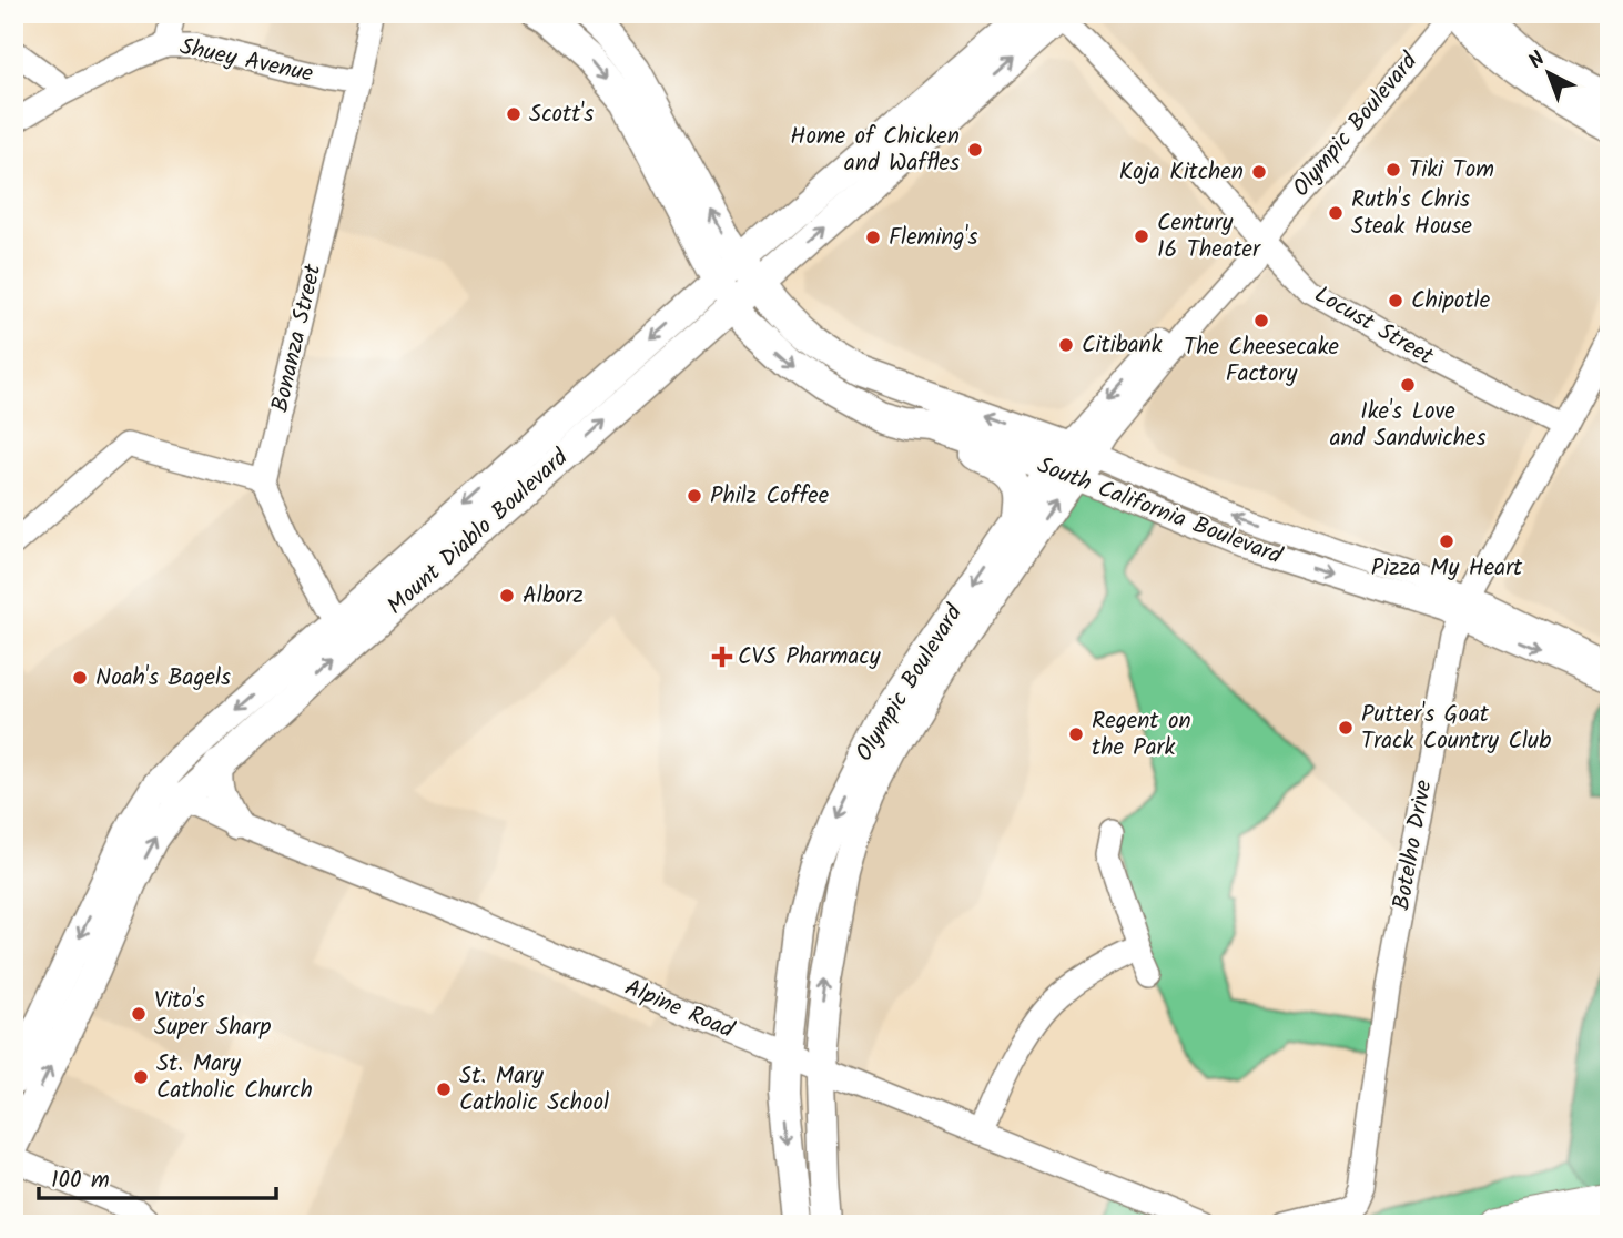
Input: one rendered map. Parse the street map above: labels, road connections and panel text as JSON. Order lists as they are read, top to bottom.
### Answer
{
  "streets": {
    "main road": ["Olympic Boulevard", "South California Boulevard", "Mount Diablo Boulevard"],
    "street": [
      "Shuey Avenue",
      "Locust Street",
      "Bonanza Street",
      "Botelho Drive",
      "Alpine Road"
    ]
  },
  "crossings": [
    ["Shuey Avenue", "Bonanza Street"],
    ["Olympic Boulevard", "Locust Street"],
    ["Olympic Boulevard", "South California Boulevard"],
    ["Olympic Boulevard", "Alpine Road"],
    ["Locust Street", "Mount Diablo Boulevard"],
    ["Locust Street", "Botelho Drive"],
    ["South California Boulevard", "Mount Diablo Boulevard"],
    ["South California Boulevard", "Botelho Drive"],
    ["Mount Diablo Boulevard", "Alpine Road"]
  ],
  "places": {
    "other": [
      "Scott's",
      "Home of Chicken and Waffles",
      "Tiki Tom",
      "Koja Kitchen",
      "Ruth's Chris Steak House",
      "Century 16 Theater",
      "Fleming's",
      "Chipotle",
      "The Cheesecake Factory",
      "Citibank",
      "Ike's Love and Sandwiches",
      "Philz Coffee",
      "Pizza My Heart",
      "Alborz",
      "Noah's Bagels",
      "Putter's Goat Track Country Club",
      "Regent on the Park",
      "Vito's Super Sharp",
      "St. Mary Catholic Church",
      "St. Mary Catholic School"
    ],
    "health": ["CVS Pharmacy"]
  },
  "scale_bar": "100 m",
  "north": "top left"
}
